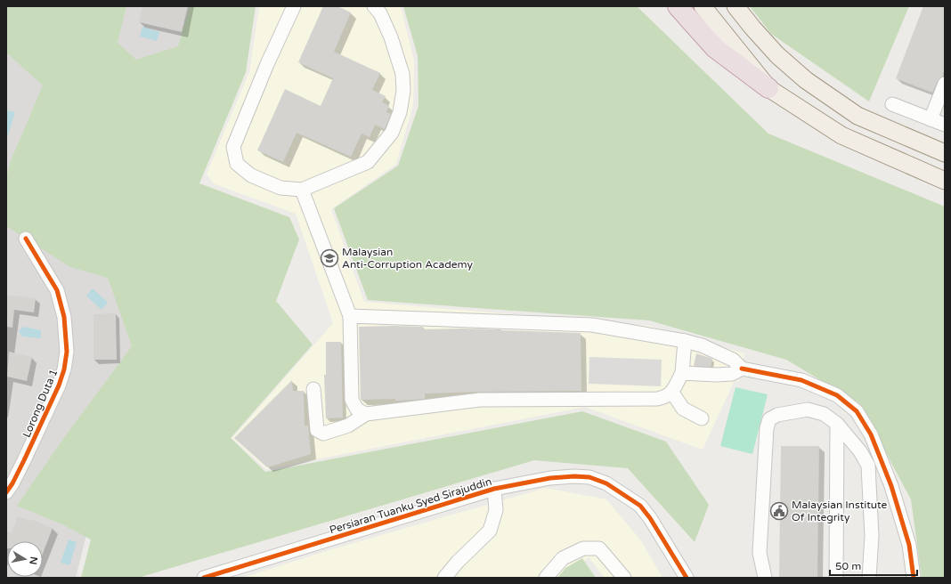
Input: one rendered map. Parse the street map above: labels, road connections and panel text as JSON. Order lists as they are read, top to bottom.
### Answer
{
  "streets": {
    "street": ["Lorong Duta 1", "Persiaran Tuanku Syed Sirajuddin"]
  },
  "places": {
    "school or university": ["Malaysian Anti-Corruption Academy"],
    "public building": ["Malaysian Institute Of Integrity"]
  },
  "scale_bar": "50 m",
  "north": "right"
}
